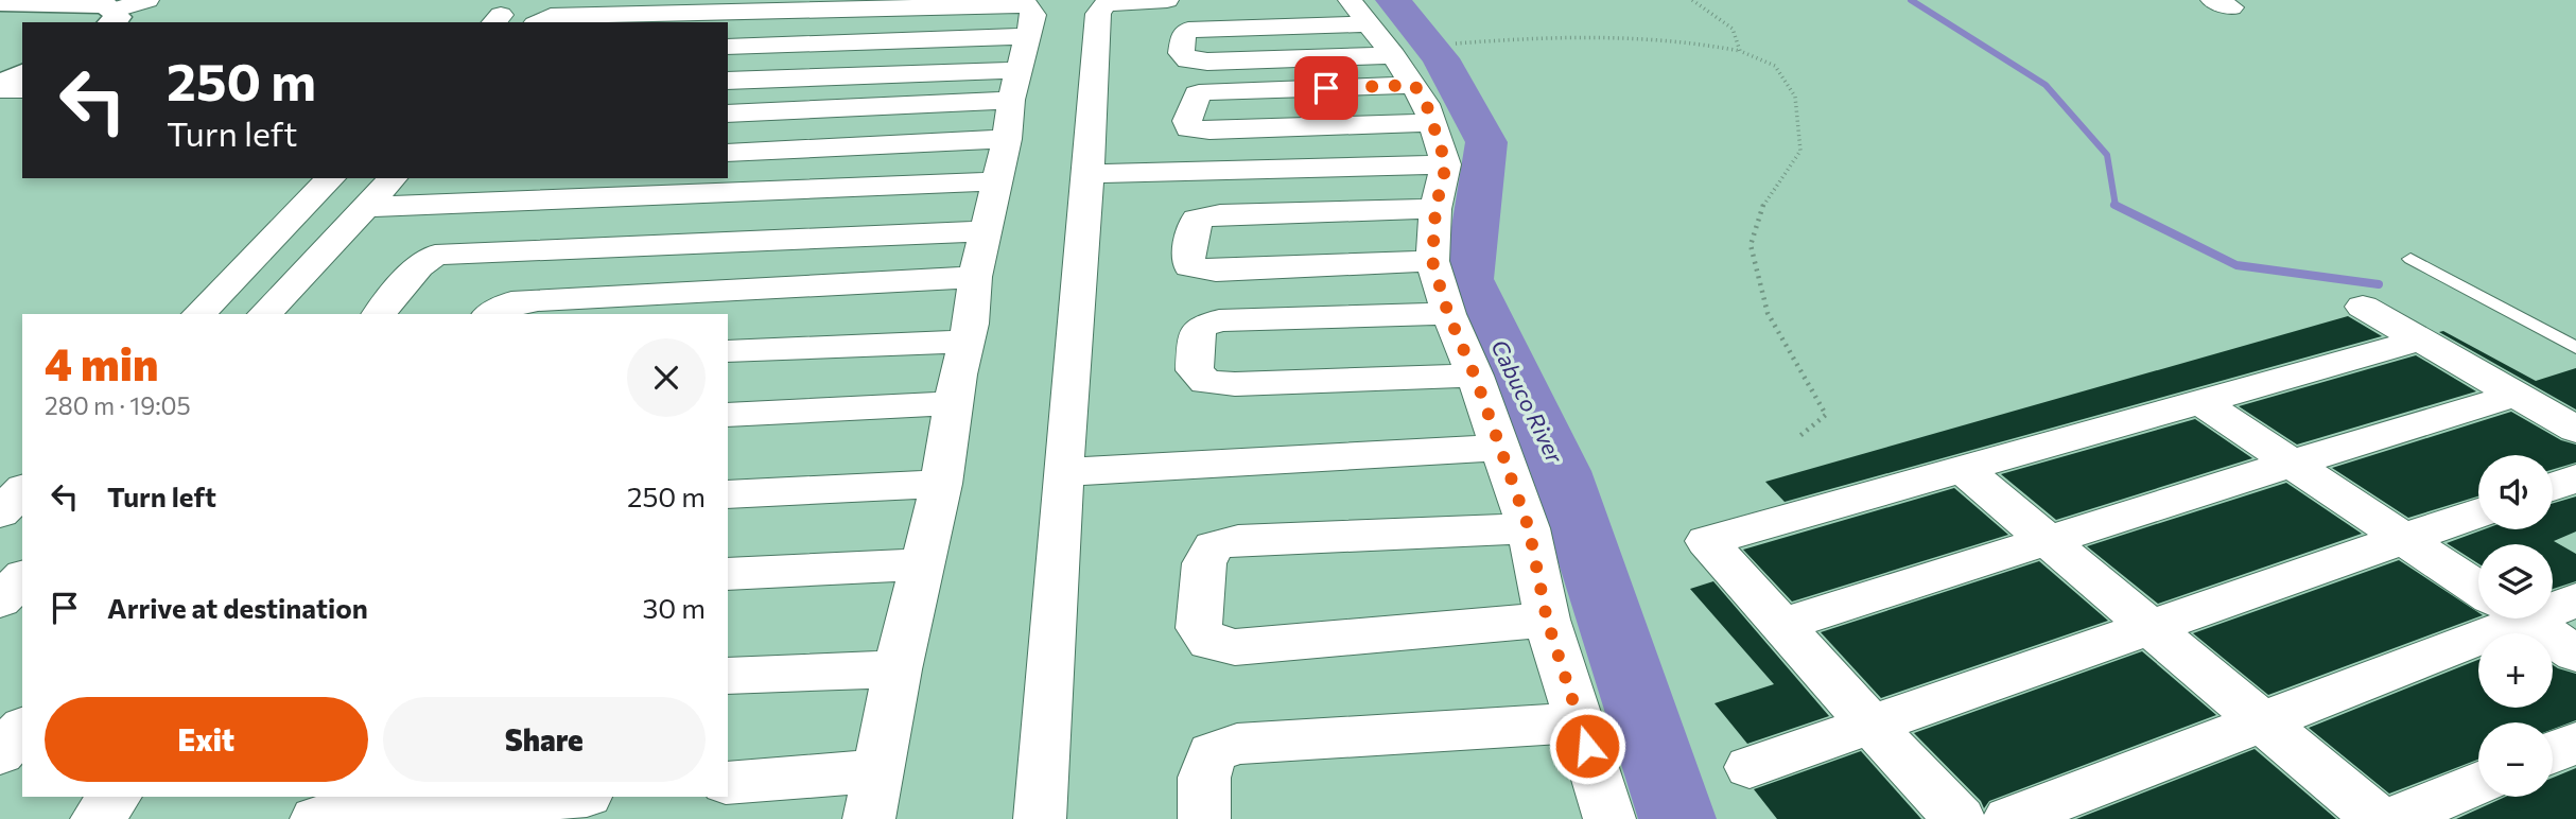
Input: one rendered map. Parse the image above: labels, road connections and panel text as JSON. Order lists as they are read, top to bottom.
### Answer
{
  "water": ["Cabuco River"],
  "page": {
    "turn": ["250 m", "Turn left"],
    "heading": ["4 min", "280 m · 19:05"],
    "list": [
      {
        "name": "Turn left",
        "value": "250 m"
      },
      {
        "name": "Arrive at destination",
        "value": "30 m"
      }
    ],
    "map_buttons": ["+", "−"],
    "buttons": ["Exit", "Share"]
  }
}
